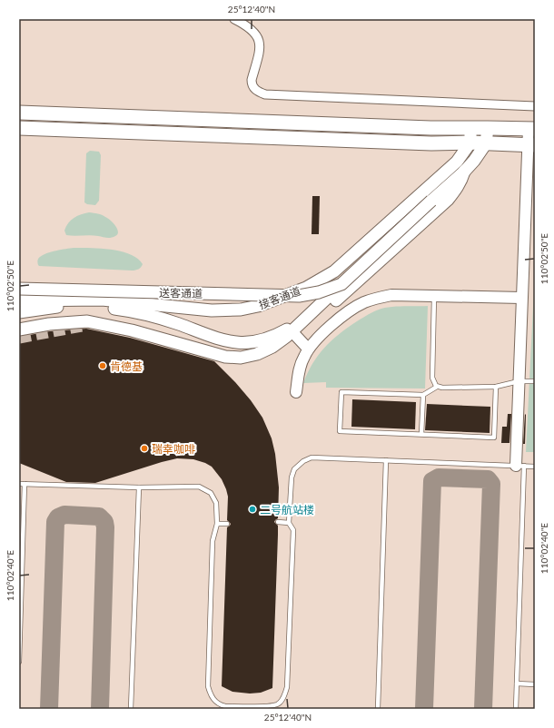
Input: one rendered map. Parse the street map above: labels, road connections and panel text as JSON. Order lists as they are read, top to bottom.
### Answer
{
  "streets": {
    "main road": ["送客通道", "接客通道"]
  },
  "places": ["肯德基", "瑞幸咖啡", "二号航站楼"],
  "coordinates": ["25°12'40\"N", "110°02'50\"E", "110°02'40\"E"]
}
